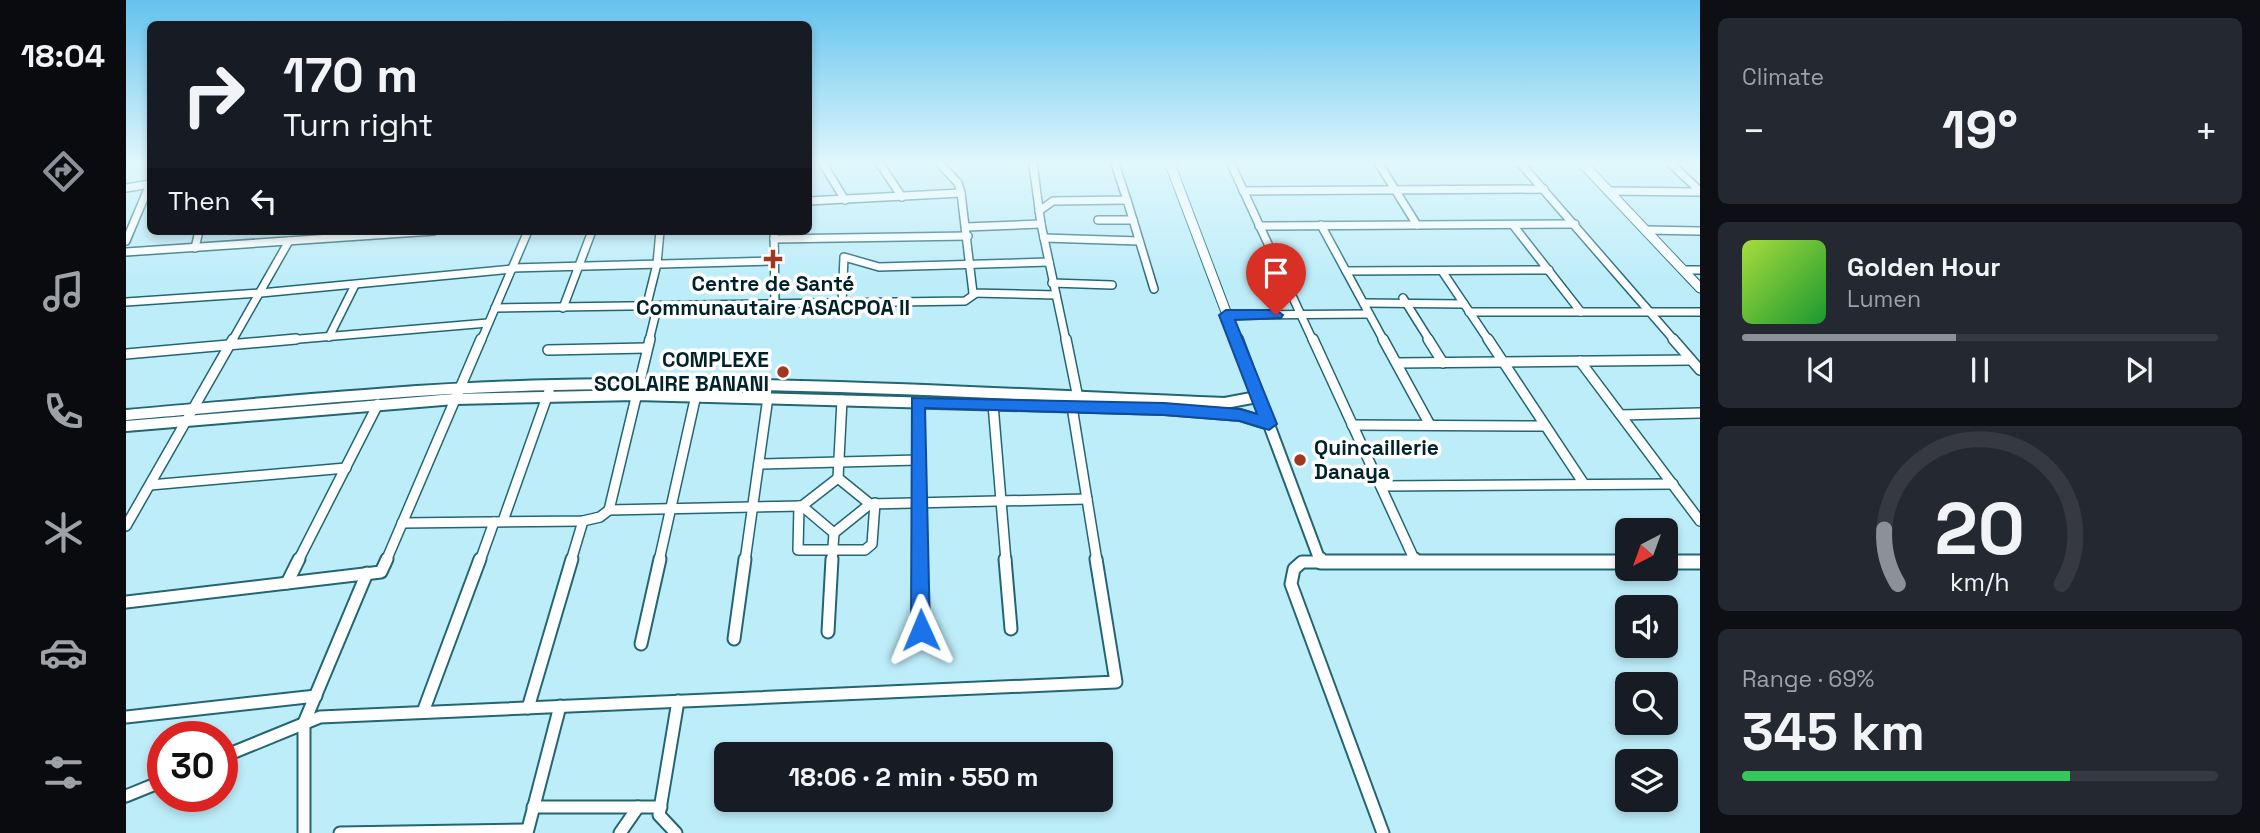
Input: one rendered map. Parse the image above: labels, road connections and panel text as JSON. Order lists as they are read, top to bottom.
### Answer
{
  "places": {
    "health": ["Centre de Santé Communautaire ASACPOA II"],
    "other": ["COMPLEXE SCOLAIRE BANANI", "Quincaillerie Danaya"]
  },
  "north": "bottom left",
  "page": {
    "tabs": "18:04",
    "tile": [
      "Climate",
      ["Range · 69%", "345 km"]
    ],
    "turn": ["170 m", "Turn right"],
    "heat": ["−", "19°", "+"],
    "then": "Then",
    "song": ["Golden Hour", "Lumen"],
    "limit": "30",
    "trip": "18:06 · 2 min · 550 m",
    "gauge": ["20", "km/h"]
  }
}
